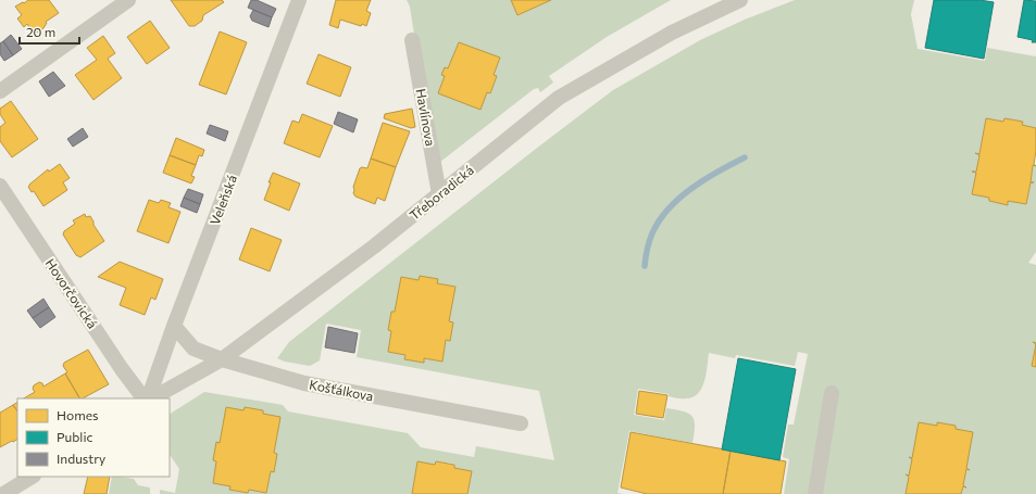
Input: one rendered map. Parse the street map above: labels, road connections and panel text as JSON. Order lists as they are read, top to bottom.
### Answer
{
  "streets": {
    "street": [
      "Havlínova",
      "Třeboradická",
      "Veleňská",
      "Hovorčovická",
      "Košťálkova"
    ]
  },
  "crossings": [
    ["Havlínova", "Třeboradická"],
    ["Třeboradická", "Košťálkova"],
    ["Veleňská", "Košťálkova"]
  ],
  "legend": ["Homes", "Public", "Industry"],
  "scale_bar": "20 m"
}
